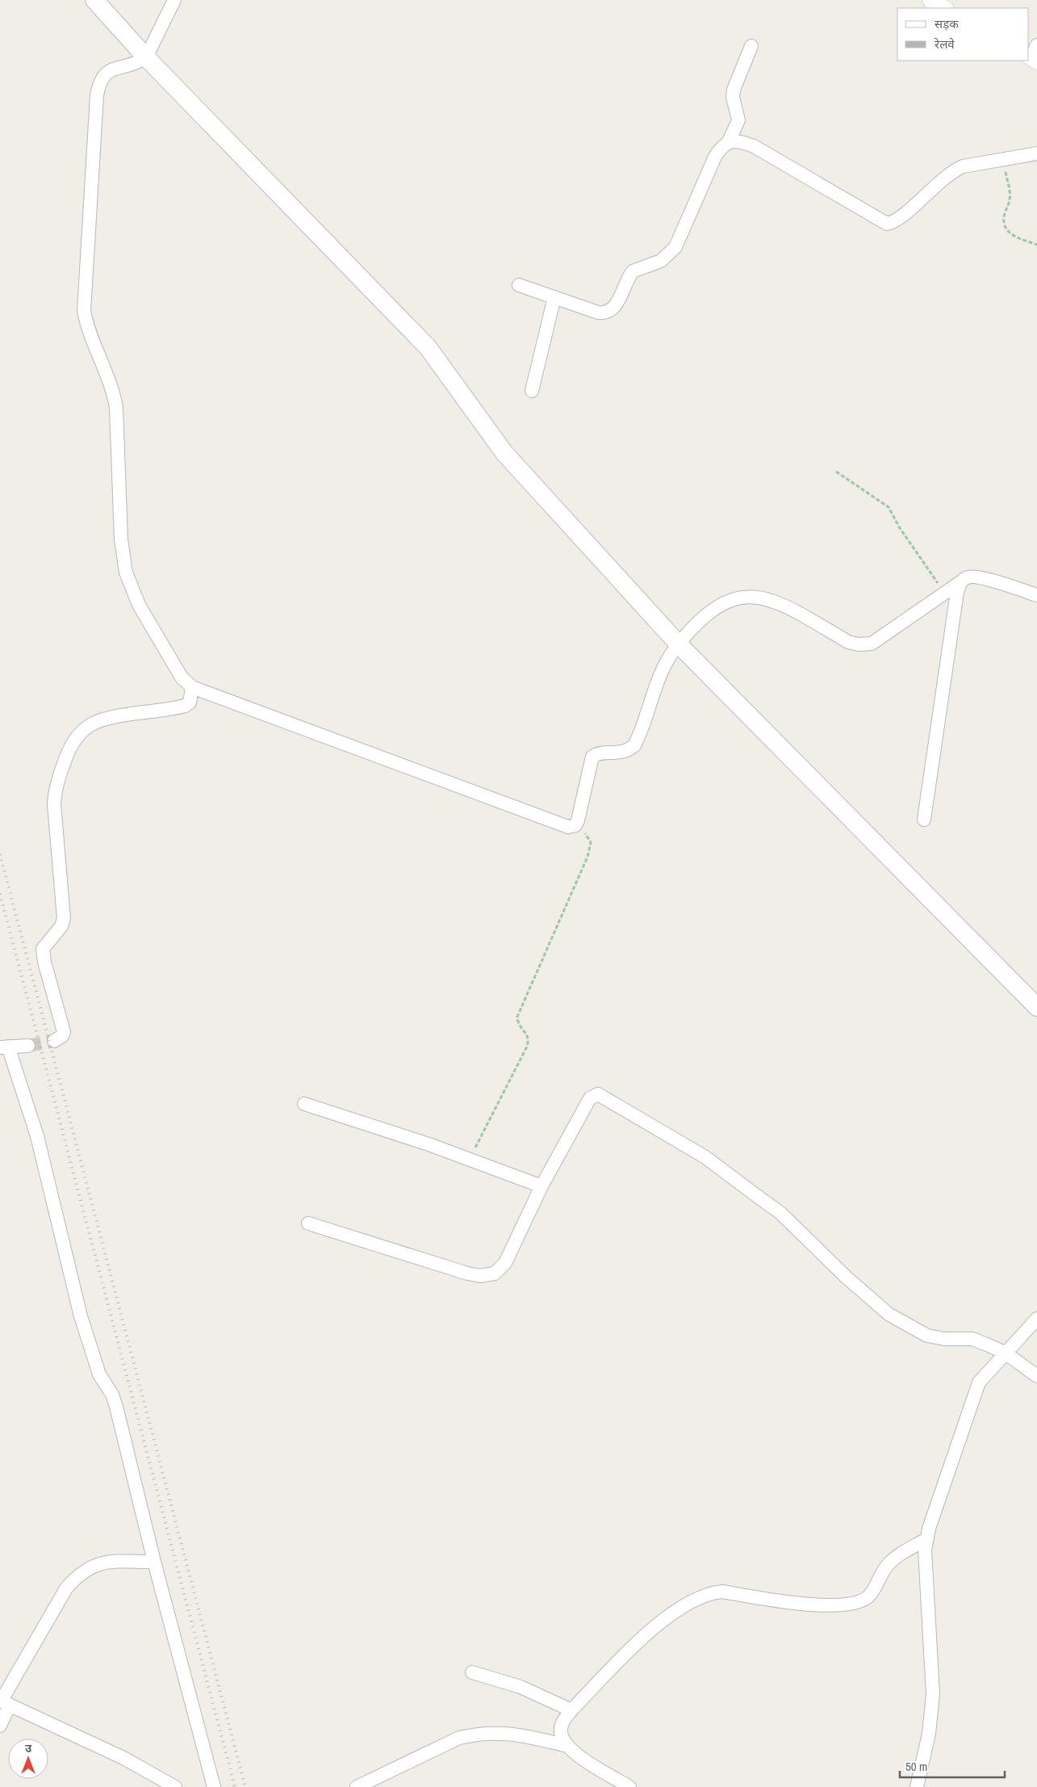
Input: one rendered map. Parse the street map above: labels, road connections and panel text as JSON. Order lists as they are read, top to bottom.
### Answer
{
  "legend": ["सड़क", "रेलवे"],
  "scale_bar": "50 m",
  "north": "top"
}
